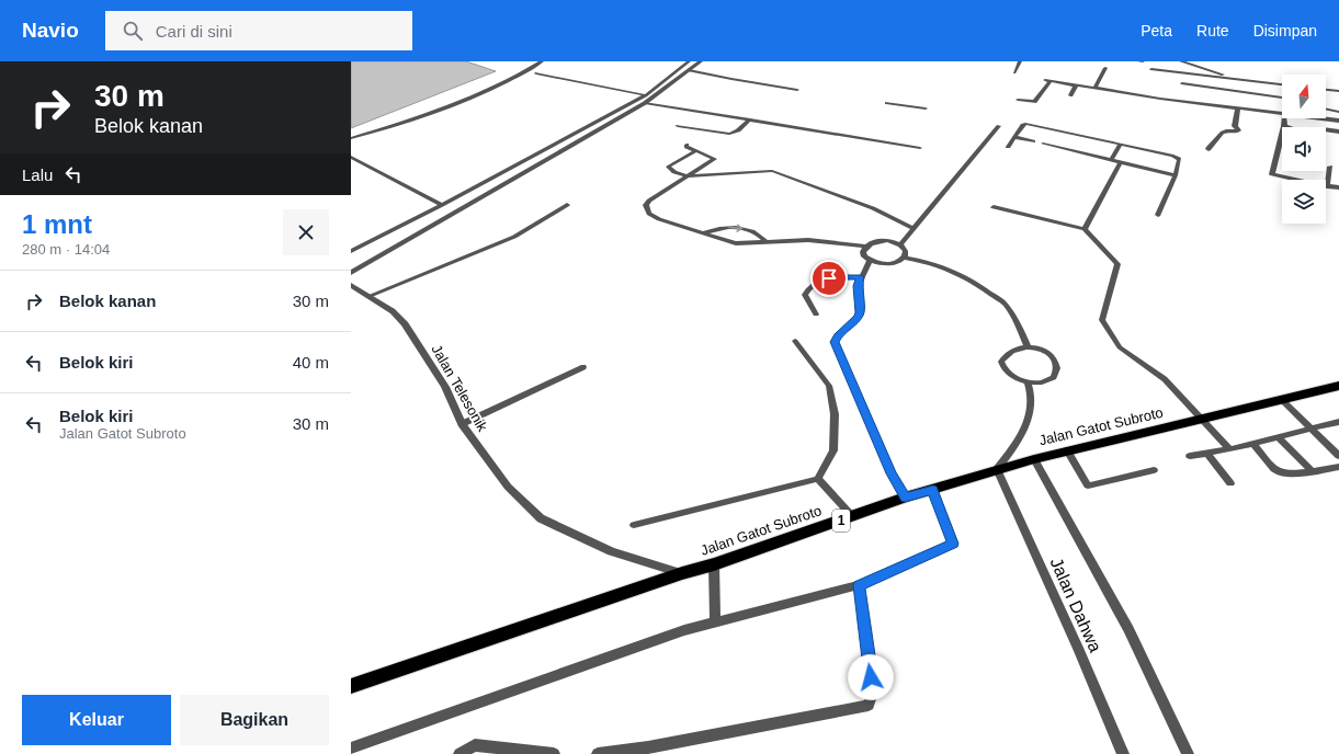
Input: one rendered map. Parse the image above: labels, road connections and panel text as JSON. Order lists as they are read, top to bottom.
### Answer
{
  "streets": {
    "highway": ["Jalan Gatot Subroto", "1"],
    "street": ["Jalan Telesonik", "Jalan Dahwa"]
  },
  "crossings": [
    ["Jalan Telesonik", "Jalan Gatot Subroto"],
    ["Jalan Gatot Subroto", "Jalan Dahwa"]
  ],
  "north": "top",
  "page": {
    "header": "Navio",
    "search": "Cari di sini",
    "nav": ["Peta", "Rute", "Disimpan"],
    "turn": ["30 m", "Belok kanan"],
    "then": "Lalu",
    "heading": ["1 mnt", "280 m · 14:04"],
    "list": [
      {
        "name": "Belok kanan",
        "value": "30 m"
      },
      {
        "name": "Belok kiri",
        "value": "40 m"
      },
      {
        "name": "Belok kiri",
        "note": "Jalan Gatot Subroto",
        "value": "30 m"
      }
    ],
    "buttons": ["Keluar", "Bagikan"]
  }
}
